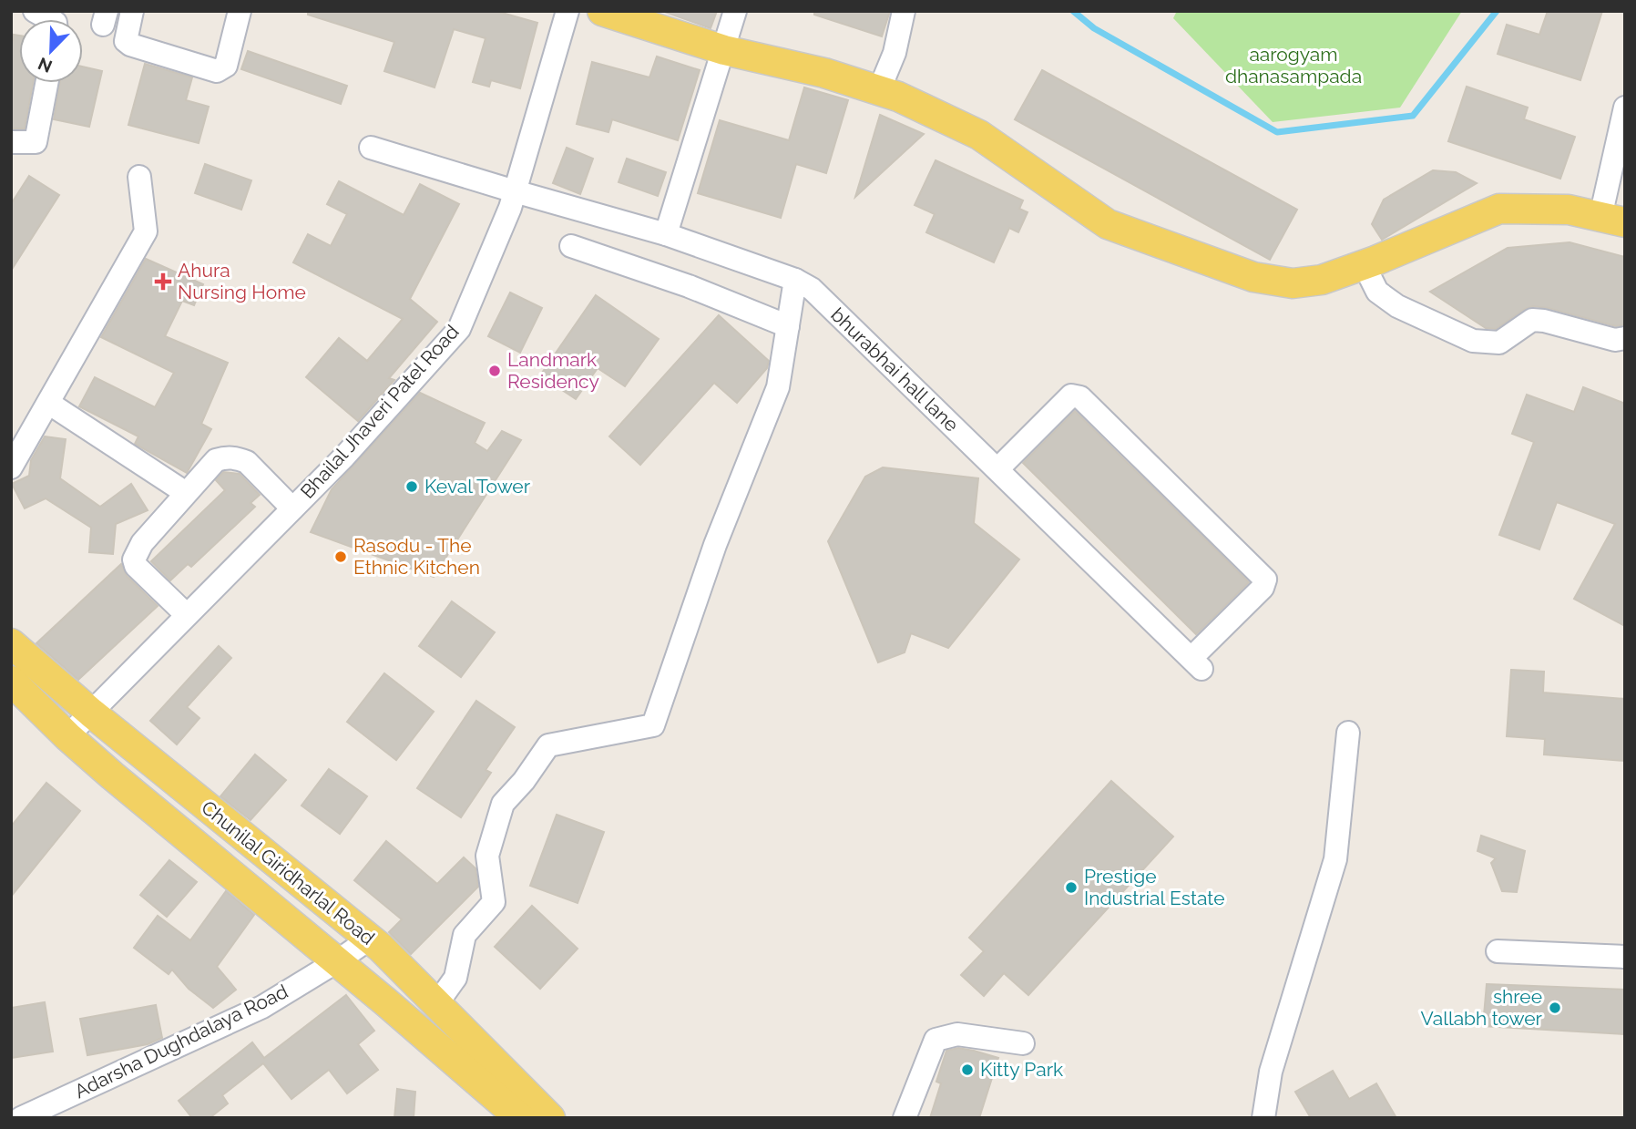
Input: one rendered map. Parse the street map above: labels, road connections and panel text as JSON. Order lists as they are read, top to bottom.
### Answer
{
  "streets": {
    "main road": ["Chunilal Giridharlal Road"],
    "street": ["bhurabhai hall lane", "Bhailal Jhaveri Patel Road", "Adarsha Dughdalaya Road"]
  },
  "crossings": [
    ["bhurabhai hall lane", "Bhailal Jhaveri Patel Road"],
    ["Bhailal Jhaveri Patel Road", "Chunilal Giridharlal Road"],
    ["Chunilal Giridharlal Road", "Adarsha Dughdalaya Road"]
  ],
  "parks": ["aarogyam dhanasampada"],
  "places": {
    "health": ["Ahura Nursing Home"],
    "other": [
      "Landmark Residency",
      "Keval Tower",
      "Rasodu - The Ethnic Kitchen",
      "Prestige Industrial Estate",
      "shree Vallabh tower",
      "Kitty Park"
    ]
  },
  "north": "bottom left"
}
